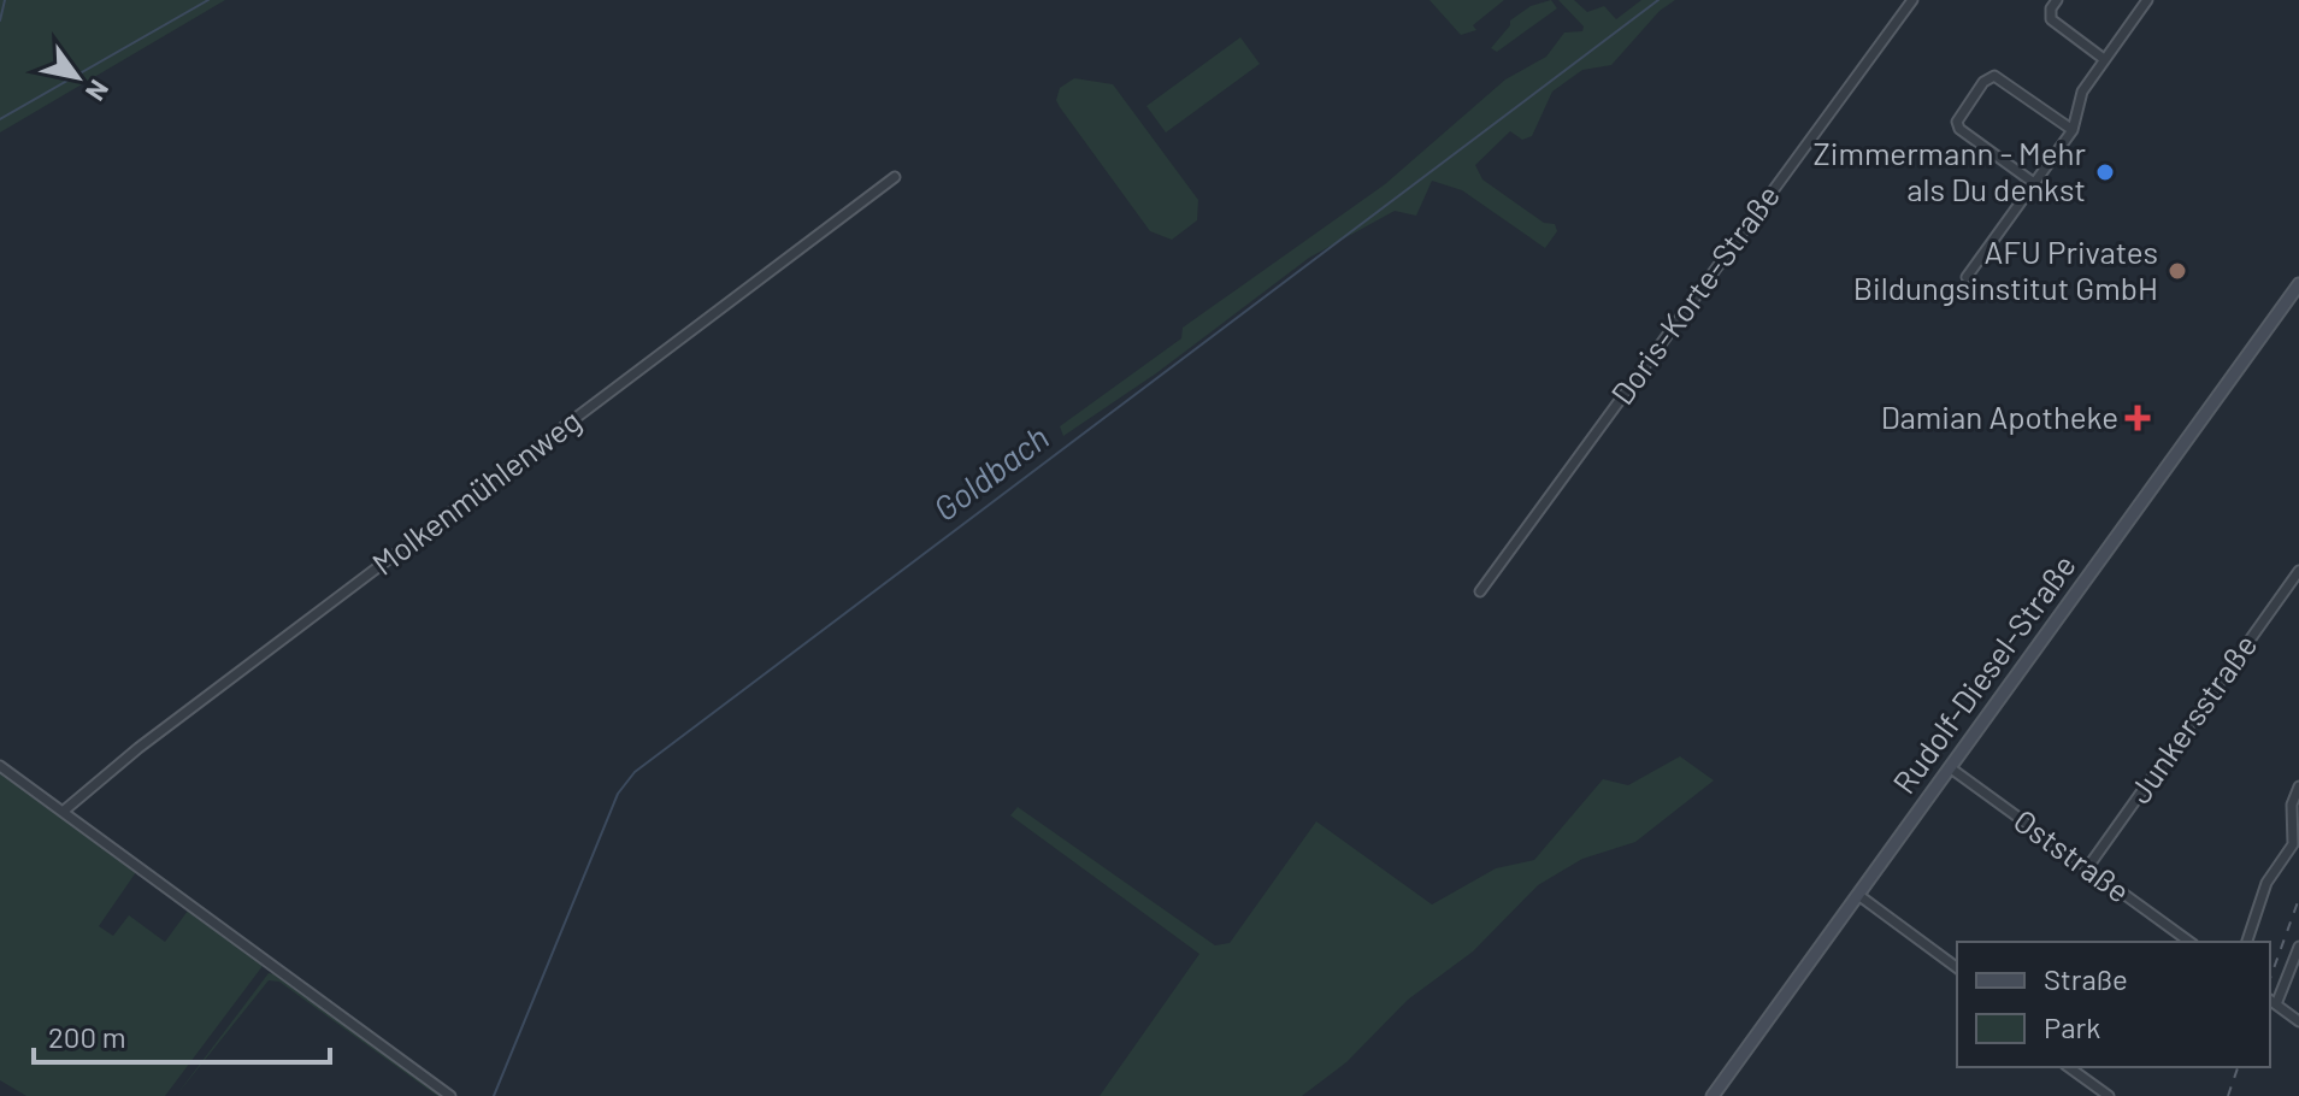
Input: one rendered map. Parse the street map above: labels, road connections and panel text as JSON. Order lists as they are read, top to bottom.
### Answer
{
  "streets": {
    "street": [
      "Doris-Korte-Straße",
      "Molkenmühlenweg",
      "Rudolf-Diesel-Straße",
      "Junkersstraße",
      "Oststraße"
    ]
  },
  "crossings": [
    ["Rudolf-Diesel-Straße", "Oststraße"],
    ["Junkersstraße", "Oststraße"]
  ],
  "water": ["Goldbach"],
  "places": {
    "other": ["Zimmermann - Mehr als Du denkst", "AFU Privates Bildungsinstitut GmbH"],
    "health": ["Damian Apotheke"]
  },
  "legend": ["Straße", "Park"],
  "scale_bar": "200 m",
  "north": "bottom right"
}
